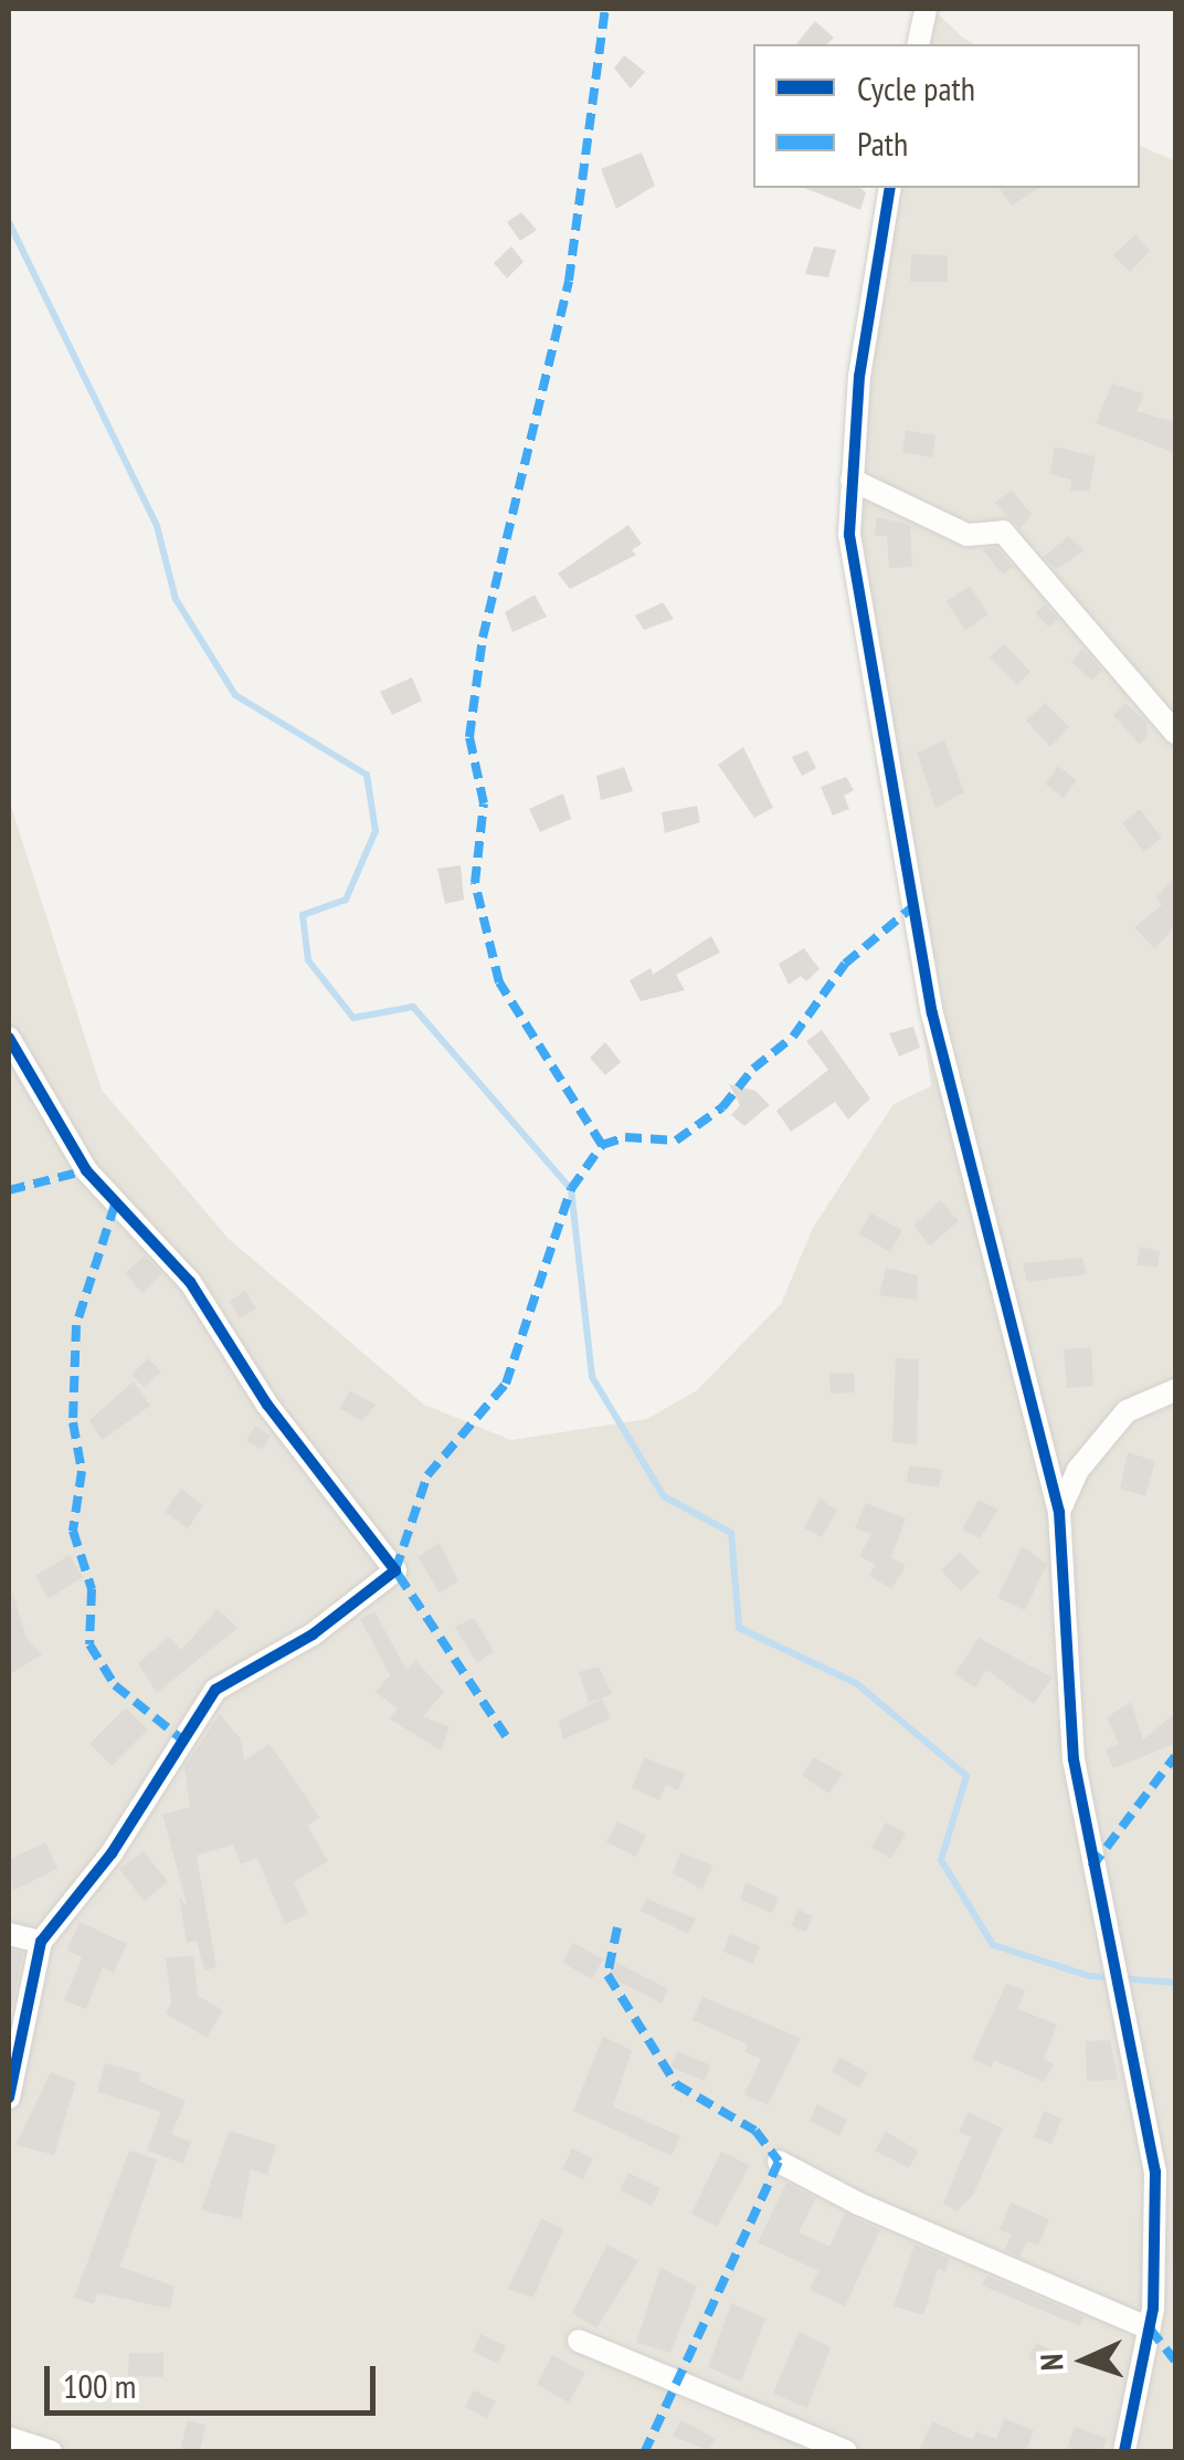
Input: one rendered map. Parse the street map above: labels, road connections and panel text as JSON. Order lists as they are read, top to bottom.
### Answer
{
  "legend": ["Cycle path", "Path"],
  "scale_bar": "100 m",
  "north": "left"
}
